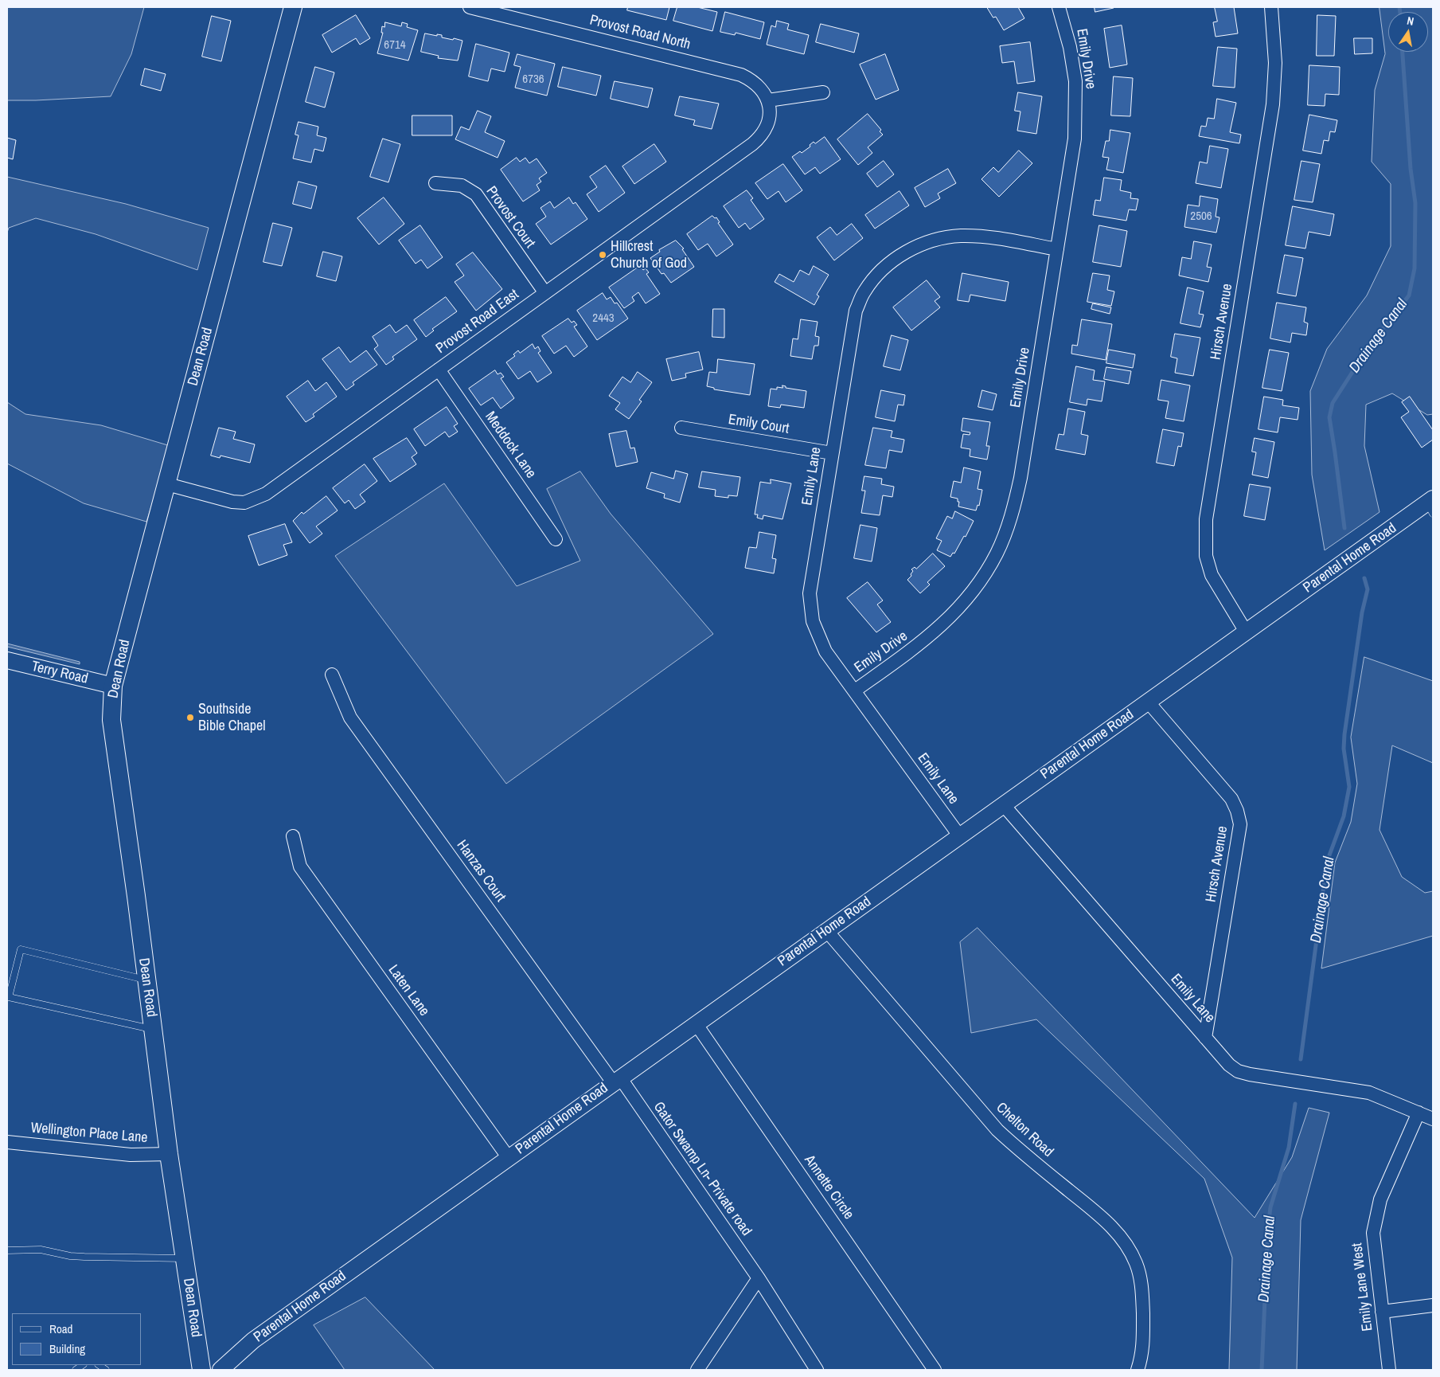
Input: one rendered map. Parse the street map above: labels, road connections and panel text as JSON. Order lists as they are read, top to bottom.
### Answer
{
  "streets": {
    "main road": ["Dean Road"],
    "street": [
      "Provost Road North",
      "Emily Drive",
      "Provost Court",
      "Provost Road East",
      "Hirsch Avenue",
      "Emily Court",
      "Meddock Lane",
      "Emily Lane",
      "Parental Home Road",
      "Terry Road",
      "Hanzas Court",
      "Laten Lane",
      "Chelton Road",
      "Wellington Place Lane",
      "Gator Swamp Ln- Private road",
      "Annette Circle",
      "Emily Lane West"
    ]
  },
  "crossings": [
    ["Provost Road North", "Provost Road East"],
    ["Emily Drive", "Emily Lane"],
    ["Provost Court", "Provost Road East"],
    ["Provost Road East", "Dean Road"],
    ["Provost Road East", "Meddock Lane"],
    ["Hirsch Avenue", "Emily Lane"],
    ["Hirsch Avenue", "Parental Home Road"],
    ["Dean Road", "Terry Road"],
    ["Dean Road", "Wellington Place Lane"],
    ["Emily Court", "Emily Lane"],
    ["Emily Lane", "Parental Home Road"],
    ["Emily Lane", "Emily Lane West"],
    ["Parental Home Road", "Hanzas Court"],
    ["Parental Home Road", "Laten Lane"],
    ["Parental Home Road", "Chelton Road"],
    ["Parental Home Road", "Gator Swamp Ln- Private road"],
    ["Parental Home Road", "Annette Circle"],
    ["Hanzas Court", "Gator Swamp Ln- Private road"]
  ],
  "water": ["Drainage Canal"],
  "places": ["Hillcrest Church of God", "Southside Bible Chapel"],
  "house_numbers": [
    "6714",
    "6736",
    "2506",
    "2443"
  ],
  "legend": ["Road", "Building"],
  "north": "top"
}
